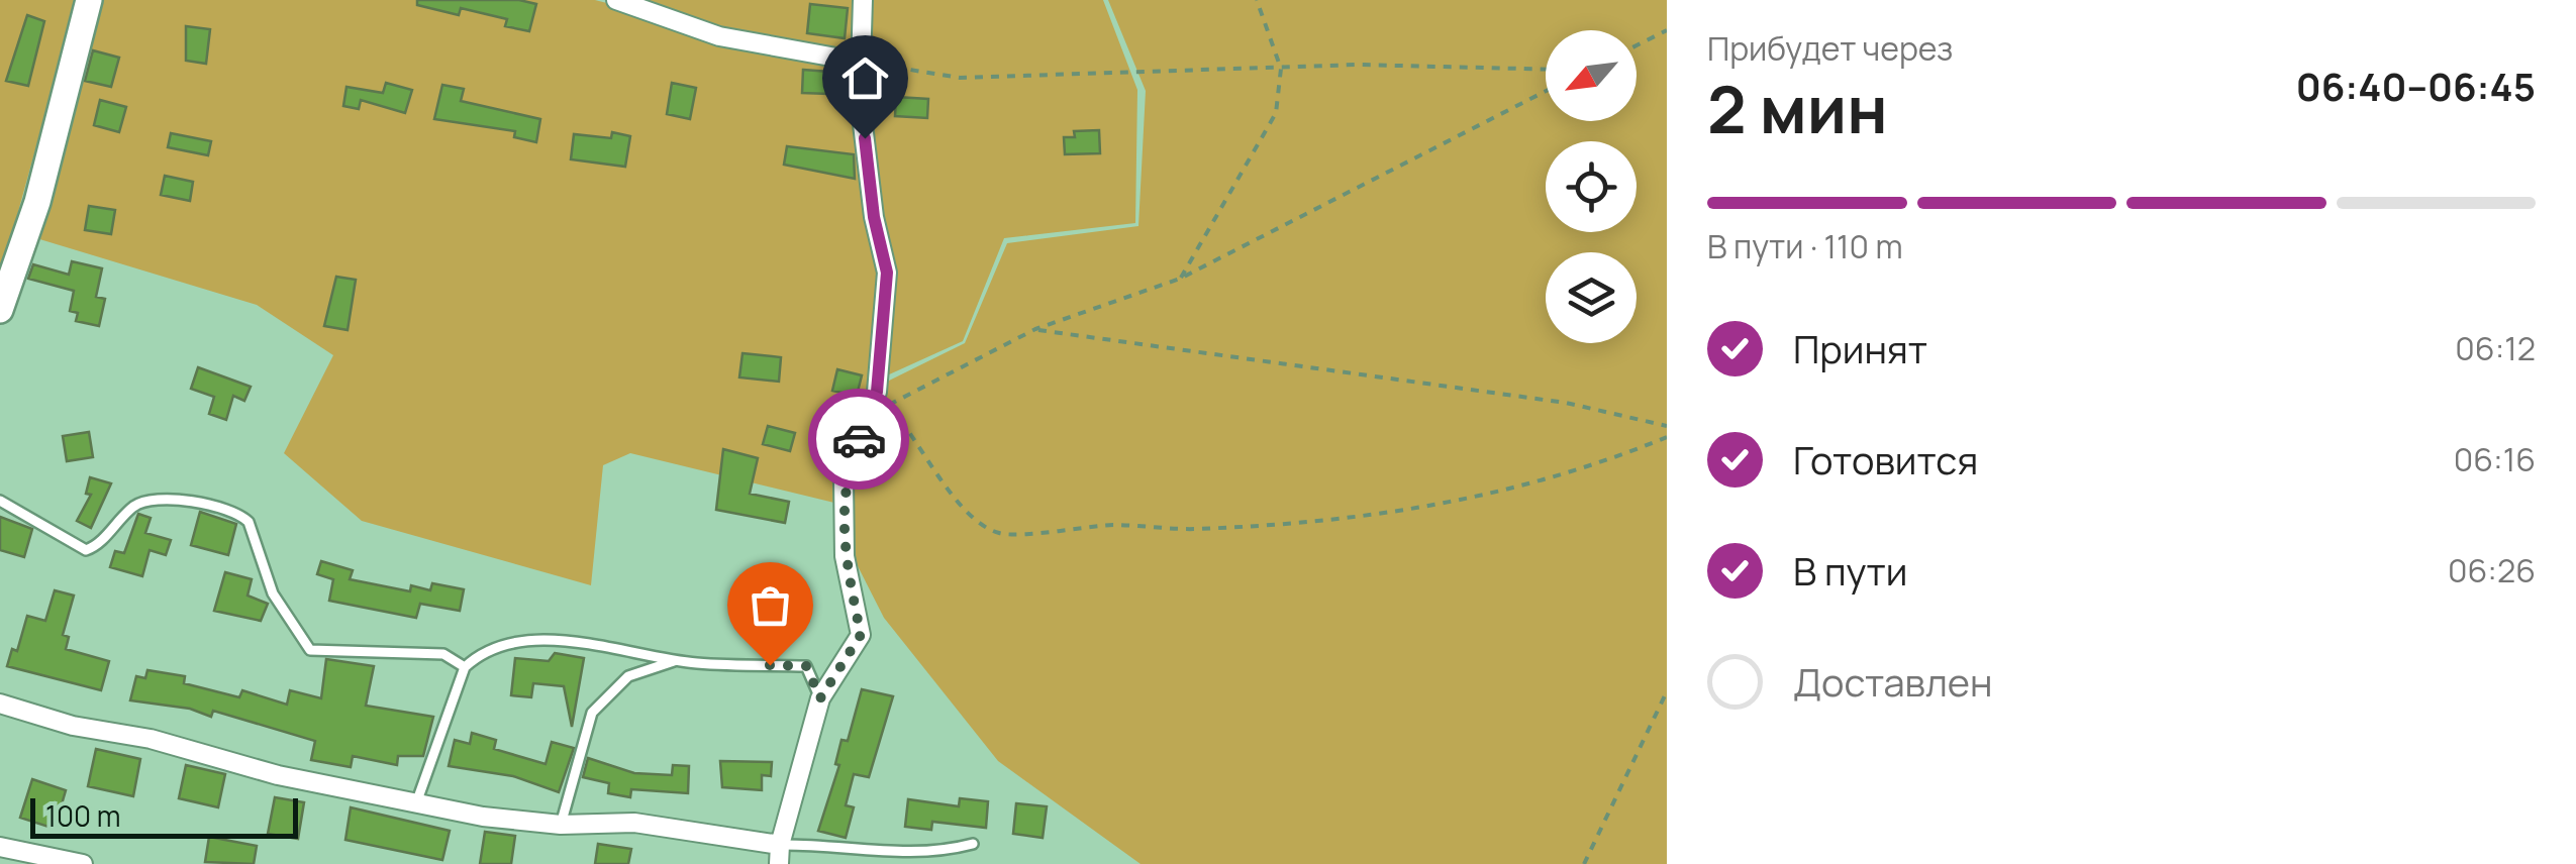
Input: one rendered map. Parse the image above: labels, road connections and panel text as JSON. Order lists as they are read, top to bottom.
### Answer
{
  "scale_bar": "100 m",
  "north": "bottom left",
  "page": {
    "heading": ["2 мин", "Прибудет через", "06:40–06:45"],
    "bar": "В пути · 110 m",
    "list": [
      ["Принят", "06:12"],
      ["Готовится", "06:16"],
      ["В пути", "06:26"],
      "Доставлен"
    ],
    "scale": "100 m"
  }
}
